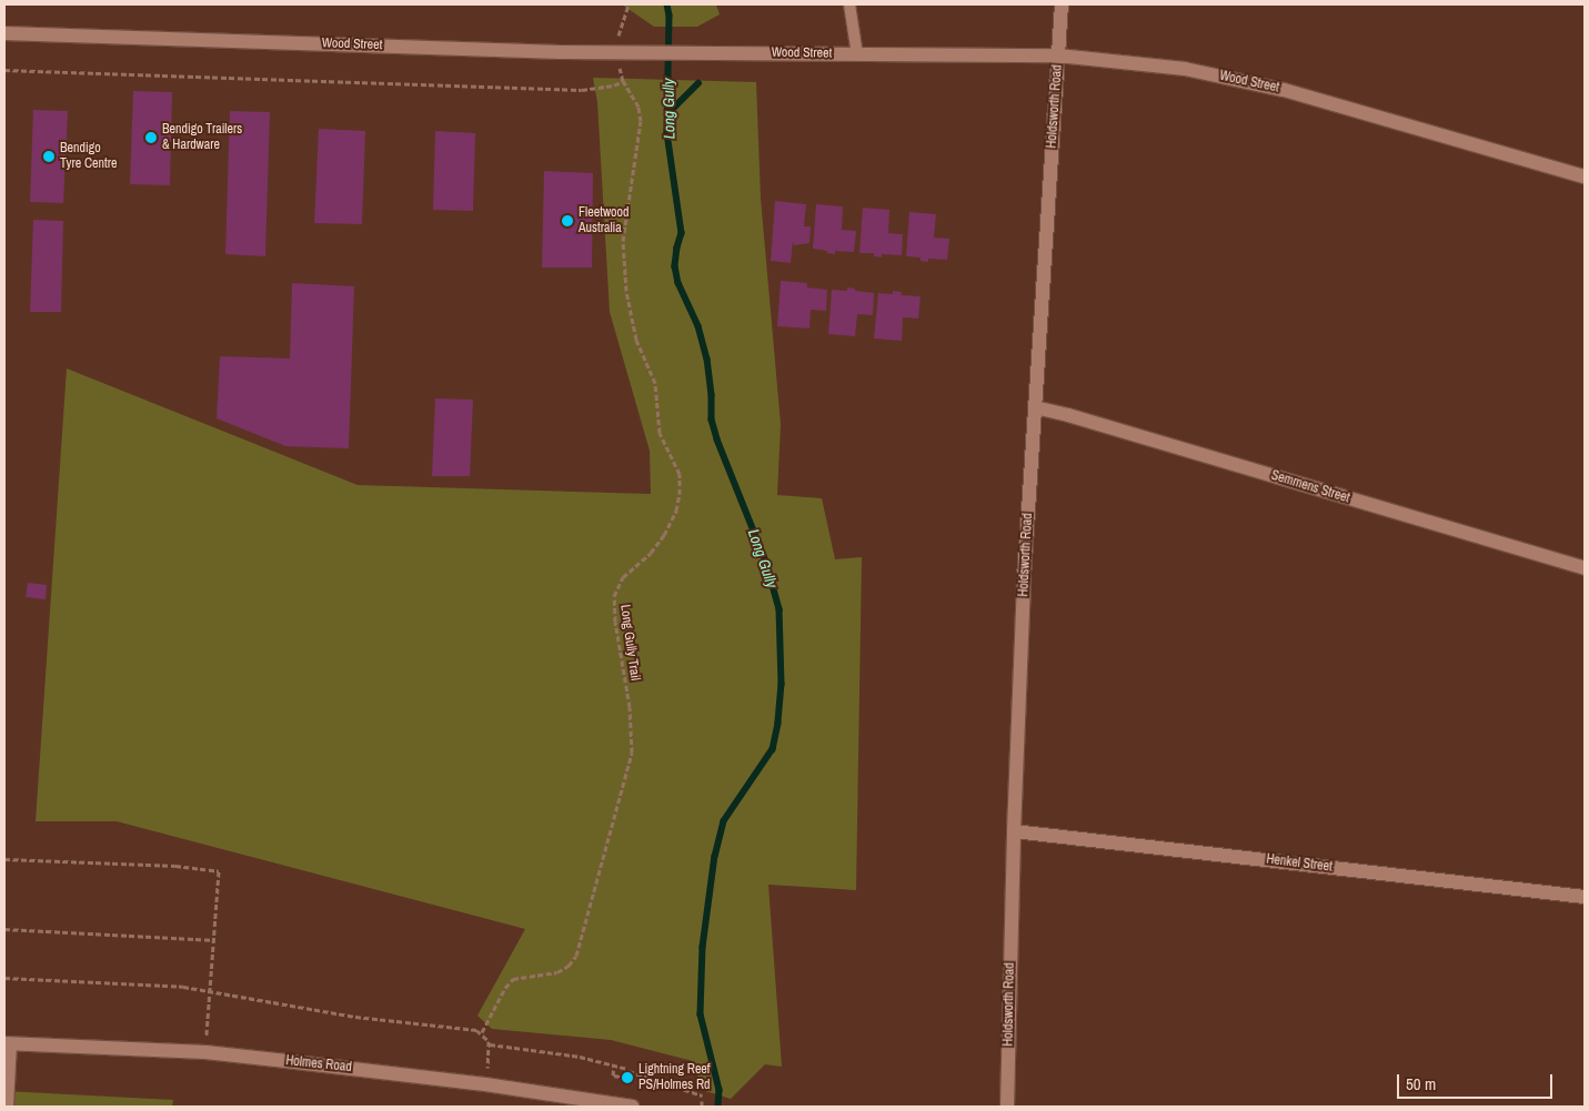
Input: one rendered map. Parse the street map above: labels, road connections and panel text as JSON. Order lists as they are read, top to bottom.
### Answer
{
  "streets": {
    "street": [
      "Wood Street",
      "Holdsworth Road",
      "Semmens Street",
      "Henkel Street",
      "Holmes Road"
    ],
    "path": ["Long Gully Trail"]
  },
  "crossings": [
    ["Wood Street", "Holdsworth Road"],
    ["Holdsworth Road", "Semmens Street"],
    ["Holdsworth Road", "Henkel Street"]
  ],
  "water": ["Long Gully"],
  "places": [
    "Bendigo Trailers & Hardware",
    "Bendigo Tyre Centre",
    "Fleetwood Australia",
    "Lightning Reef PS/Holmes Rd"
  ],
  "scale_bar": "50 m"
}
